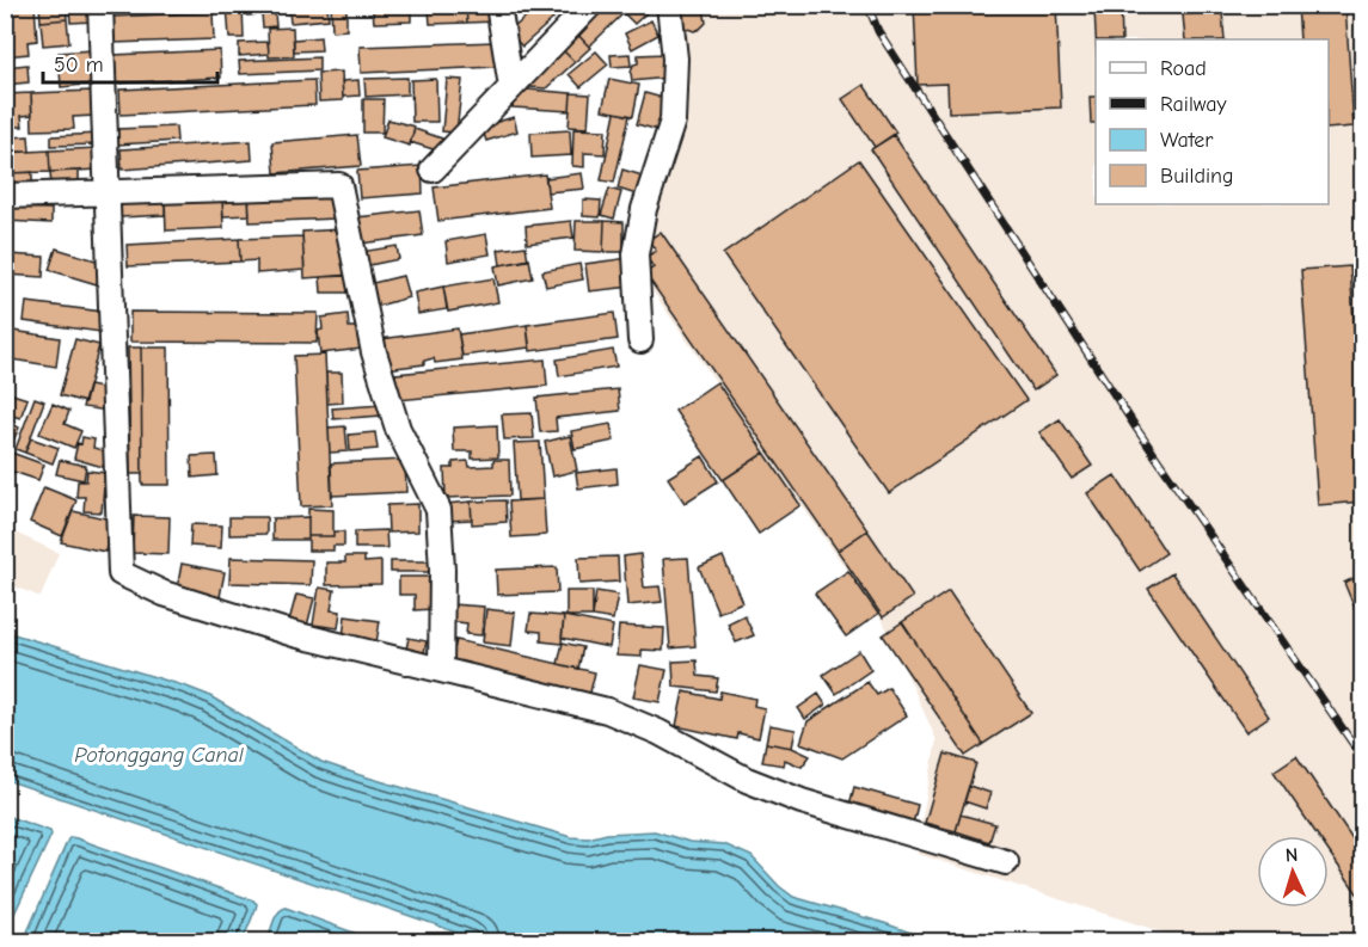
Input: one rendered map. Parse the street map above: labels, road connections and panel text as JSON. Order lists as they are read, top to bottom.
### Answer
{
  "water": ["Potonggang Canal"],
  "legend": [
    "Road",
    "Railway",
    "Water",
    "Building"
  ],
  "scale_bar": "50 m",
  "north": "top"
}
